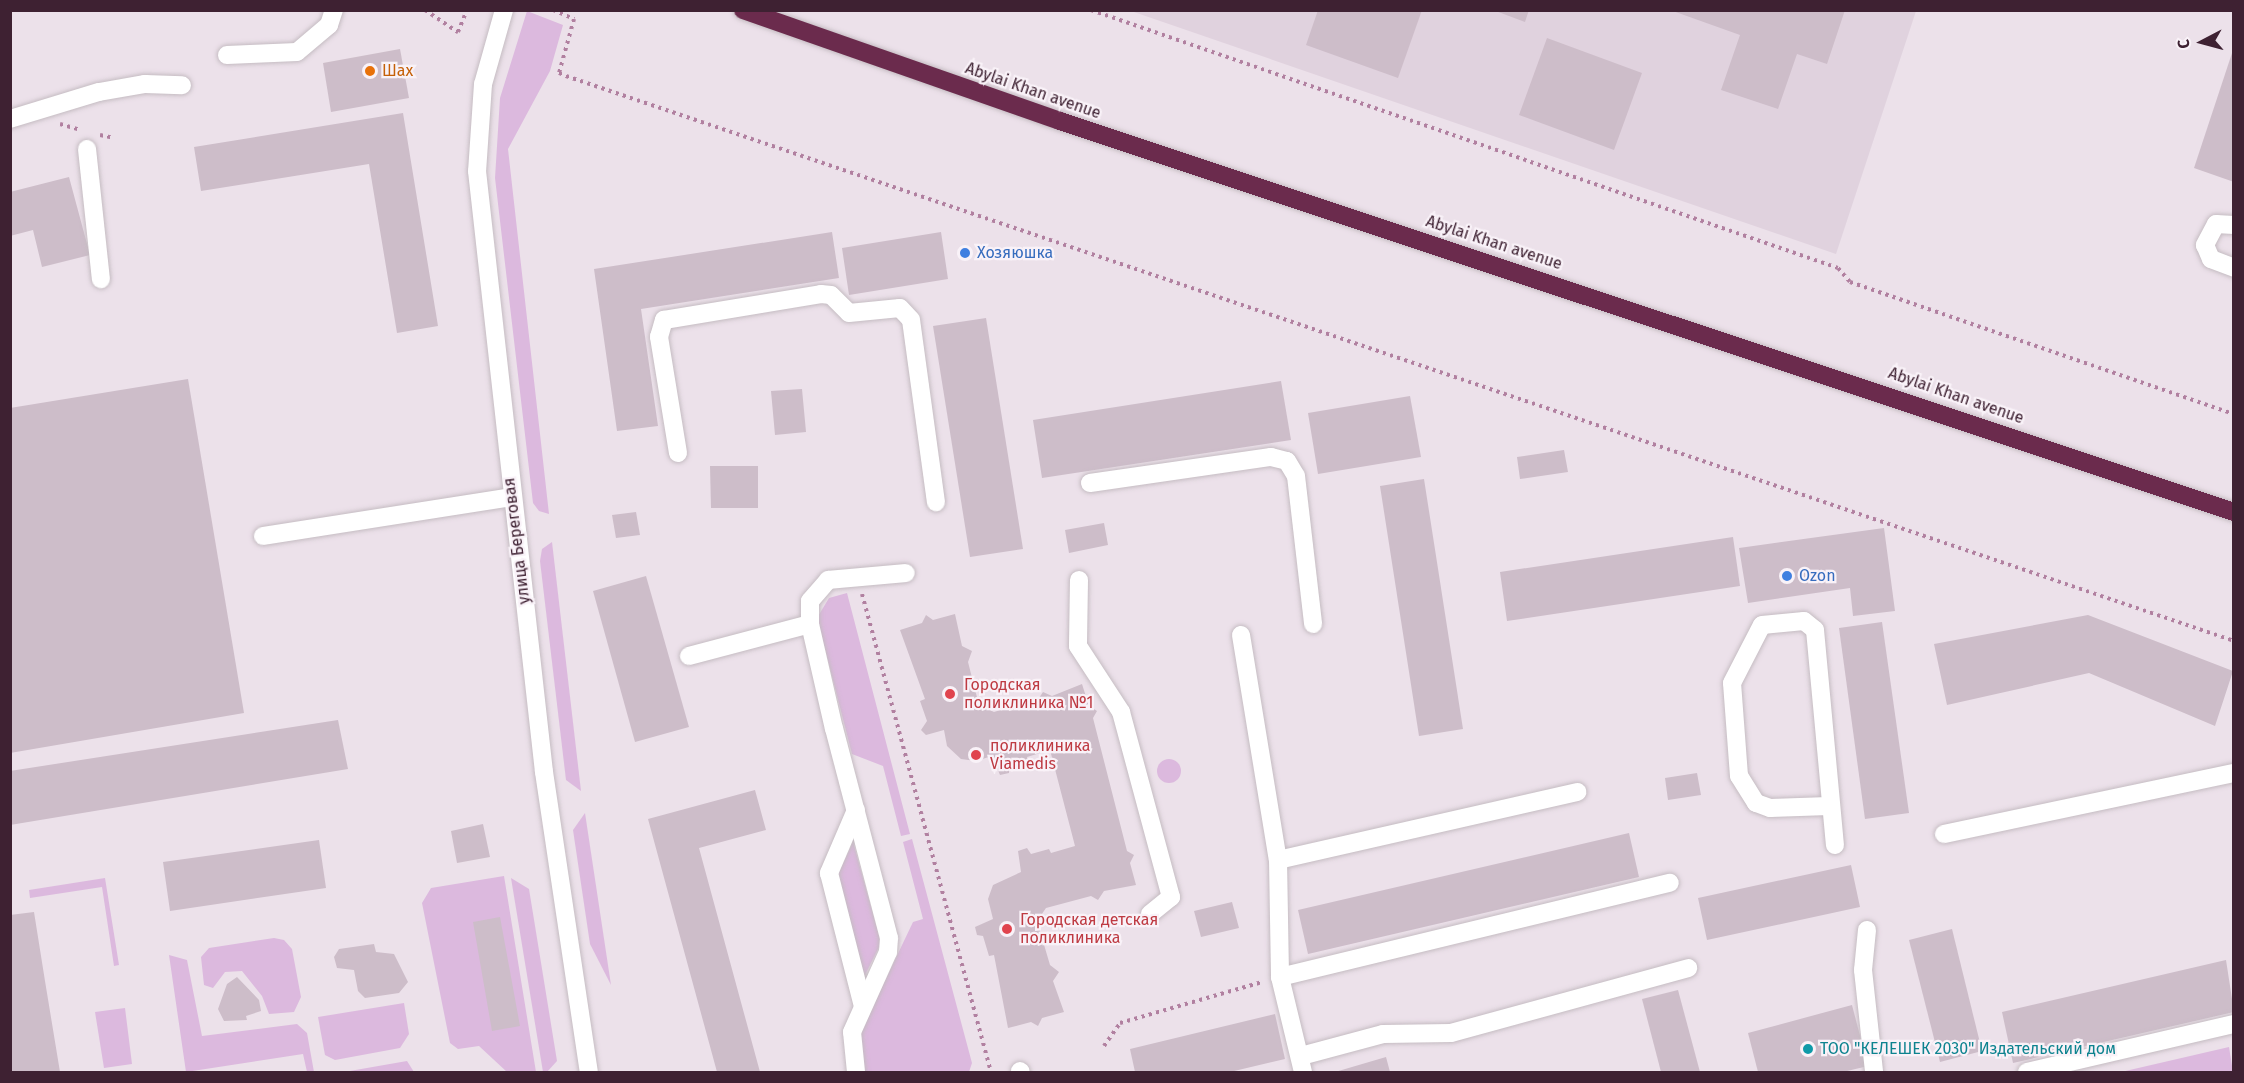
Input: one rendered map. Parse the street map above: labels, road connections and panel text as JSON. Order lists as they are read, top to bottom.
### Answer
{
  "streets": {
    "highway": ["Abylai Khan avenue"],
    "street": ["улица Береговая"]
  },
  "places": [
    "Шах",
    "Хозяюшка",
    "Ozon",
    "Городская поликлиника №1",
    "поликлиника Viamedis",
    "Городская детская поликлиника",
    "ТОО \"КЕЛЕШЕК 2030\" Издательский дом"
  ],
  "north": "left"
}
